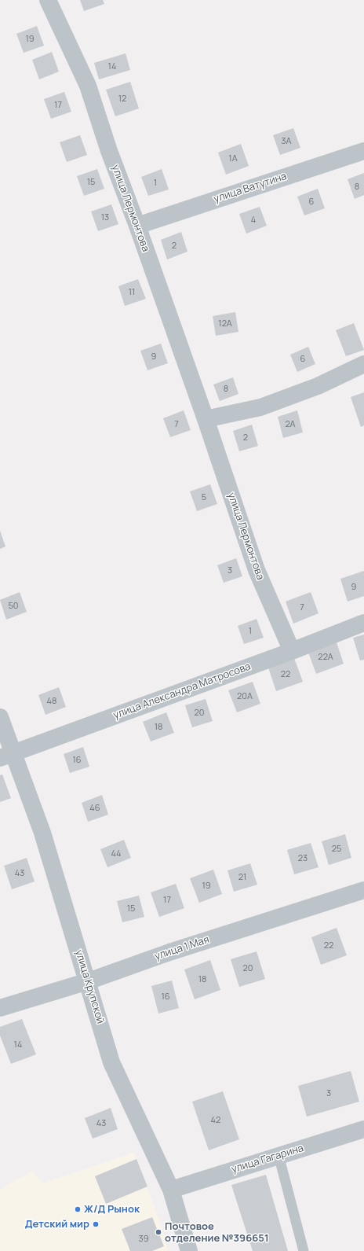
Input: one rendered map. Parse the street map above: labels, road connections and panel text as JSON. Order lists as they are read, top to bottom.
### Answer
{
  "streets": {
    "street": [
      "улица Ватутина",
      "улица Лермонтова",
      "улица Александра Матросова",
      "улица 1 Мая",
      "улица Крупской",
      "улица Гагарина"
    ]
  },
  "crossings": [
    ["улица Ватутина", "улица Лермонтова"],
    ["улица Лермонтова", "улица Александра Матросова"],
    ["улица Александра Матросова", "улица Крупской"],
    ["улица 1 Мая", "улица Крупской"],
    ["улица Крупской", "улица Гагарина"]
  ],
  "places": ["Ж/Д Рынок", "Детский мир", "Почтовое отделение №396651"],
  "house_numbers": [
    "19",
    "14",
    "12",
    "17",
    "3А",
    "1А",
    "15",
    "1",
    "8",
    "6",
    "13",
    "4",
    "2",
    "11",
    "12А",
    "9",
    "6",
    "8",
    "7",
    "2А",
    "2",
    "5",
    "3",
    "9",
    "50",
    "7",
    "1",
    "22А",
    "22",
    "20А",
    "48",
    "20",
    "18",
    "16",
    "46",
    "25",
    "44",
    "23",
    "43",
    "21",
    "19",
    "17",
    "15",
    "22",
    "20",
    "18",
    "16",
    "14",
    "3",
    "42",
    "43",
    "39"
  ]
}
